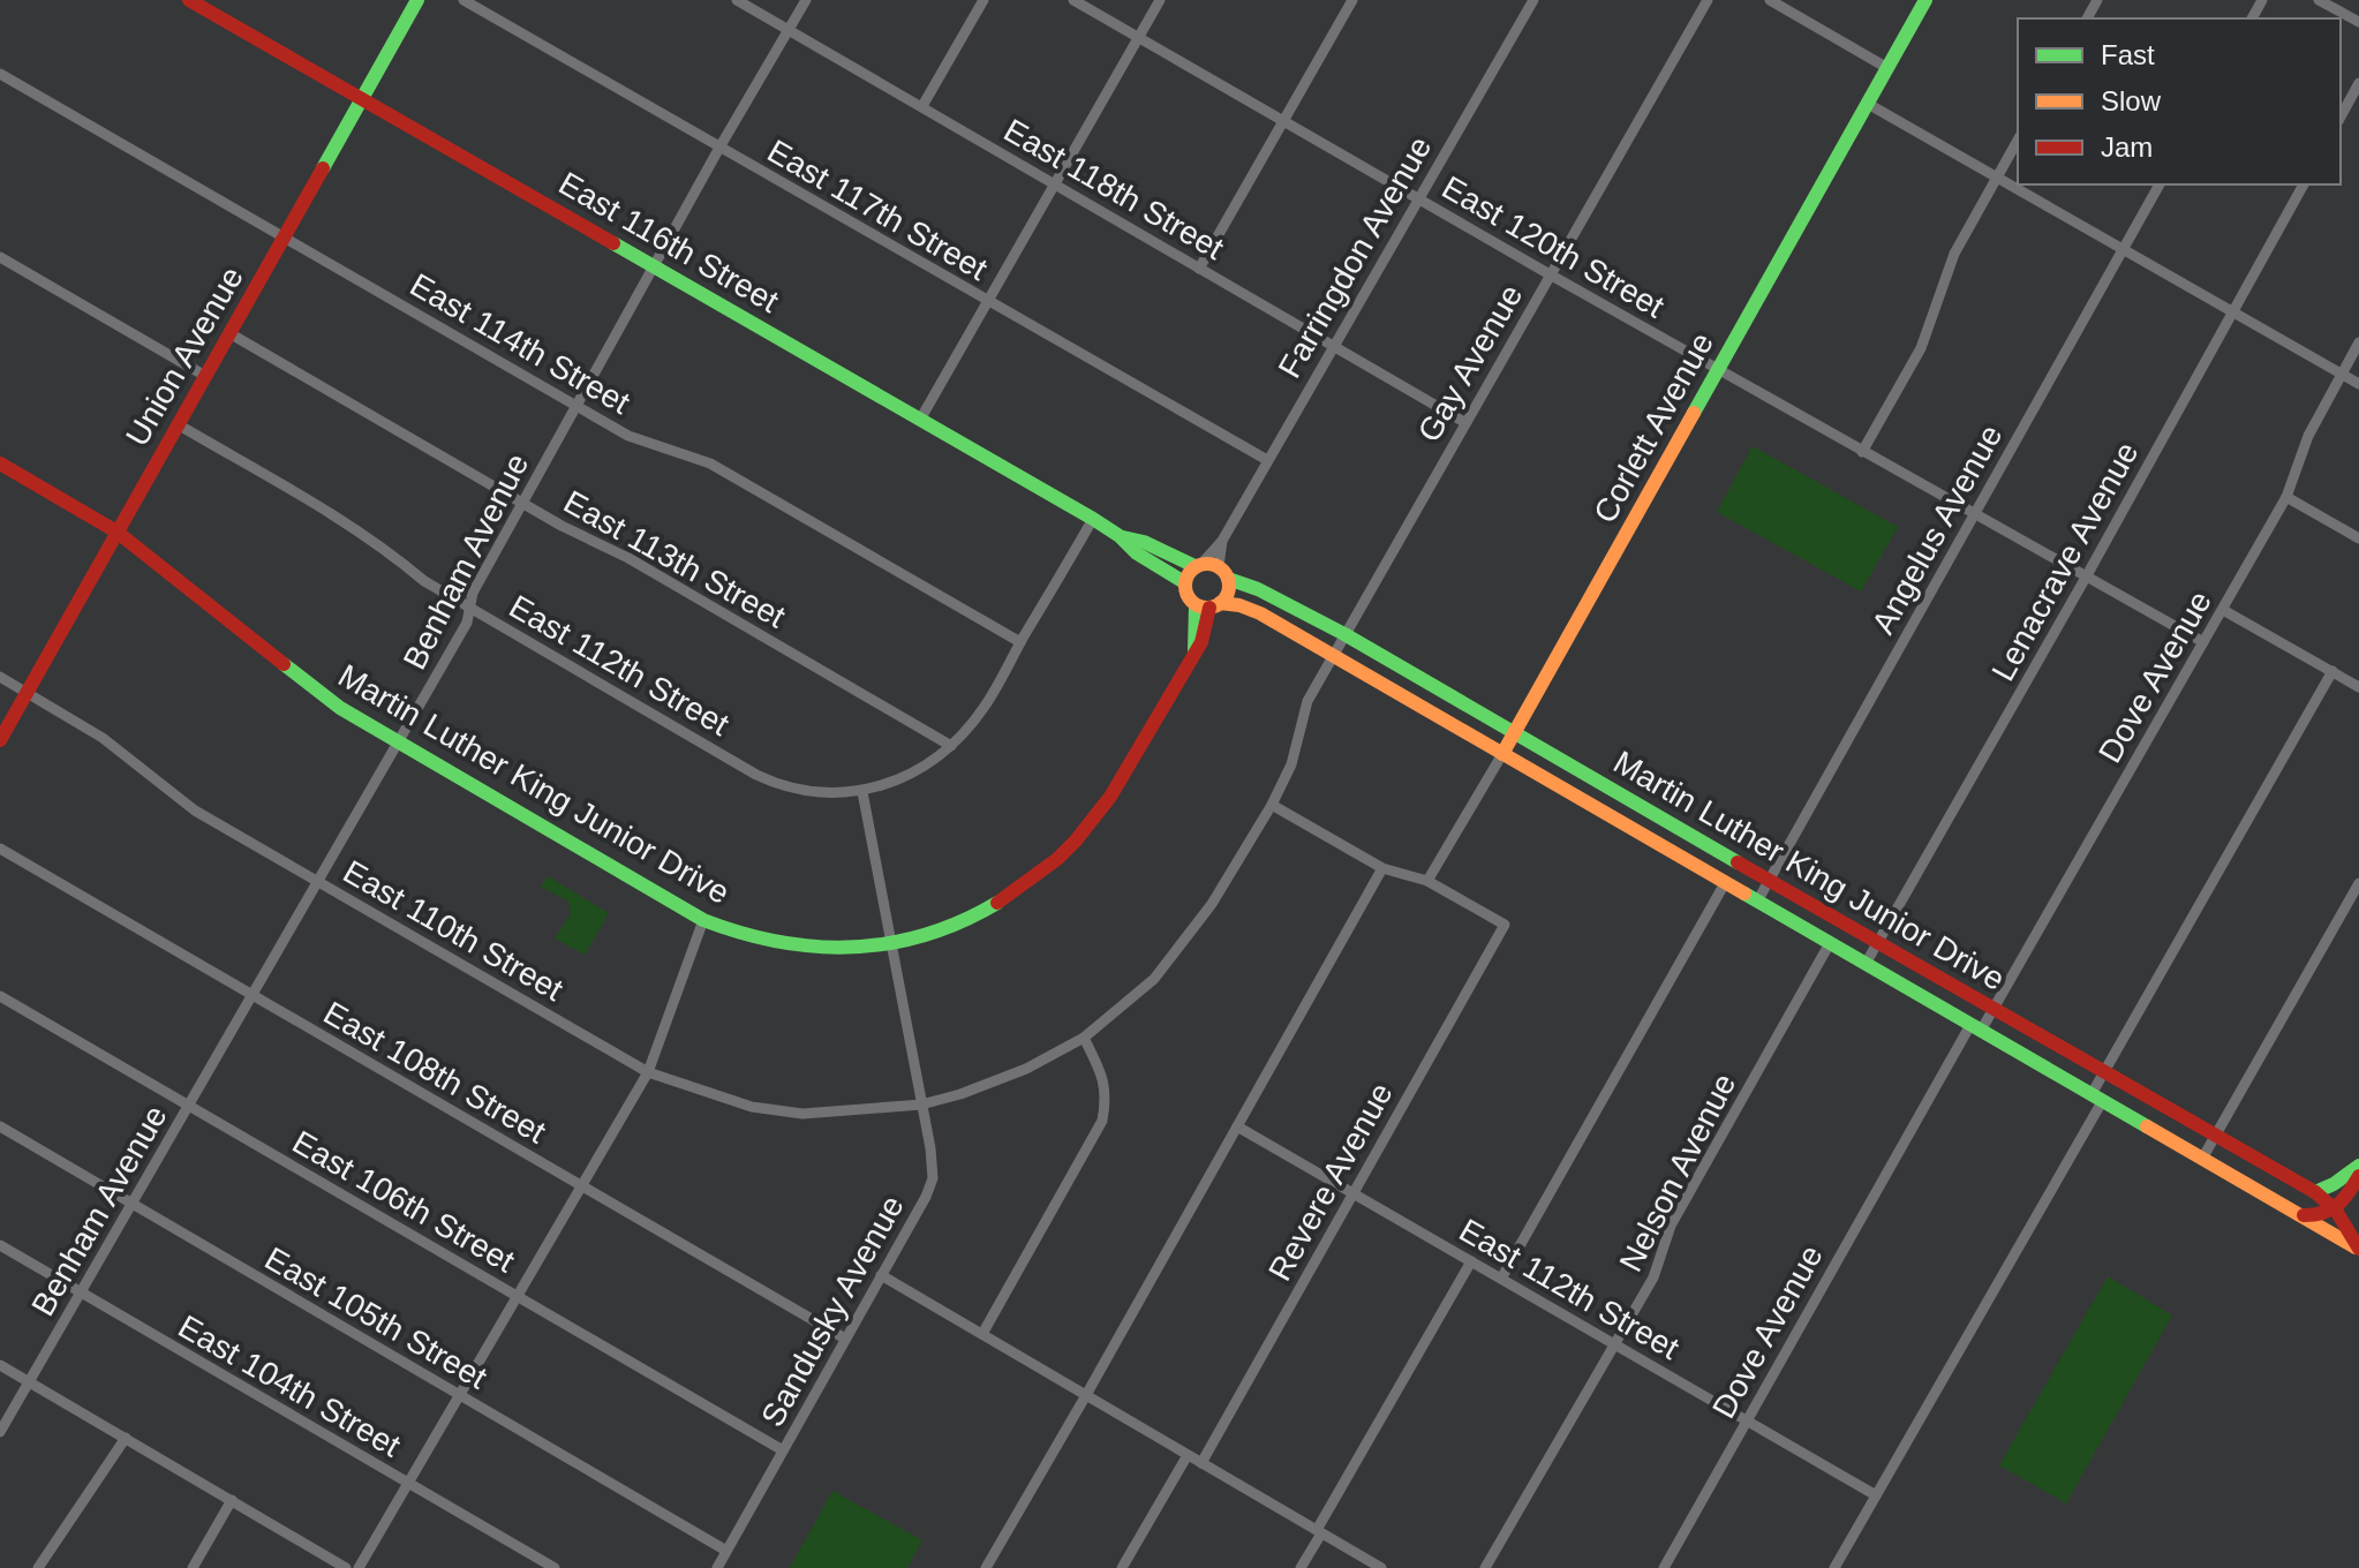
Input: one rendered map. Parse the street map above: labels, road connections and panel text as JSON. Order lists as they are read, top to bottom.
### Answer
{
  "streets": {
    "main road": [
      "East 116th Street",
      "Union Avenue",
      "Corlett Avenue",
      "Martin Luther King Junior Drive"
    ],
    "street": [
      "East 118th Street",
      "East 117th Street",
      "East 120th Street",
      "Farringdon Avenue",
      "East 114th Street",
      "Gay Avenue",
      "Angelus Avenue",
      "East 113th Street",
      "Benham Avenue",
      "Lenacrave Avenue",
      "East 112th Street",
      "Dove Avenue",
      "East 110th Street",
      "East 108th Street",
      "Nelson Avenue",
      "Revere Avenue",
      "East 106th Street",
      "Sandusky Avenue",
      "East 105th Street",
      "East 104th Street"
    ]
  },
  "crossings": [
    ["East 118th Street", "Farringdon Avenue"],
    ["East 118th Street", "Gay Avenue"],
    ["East 118th Street", "Benham Avenue"],
    ["East 117th Street", "Farringdon Avenue"],
    ["East 117th Street", "Benham Avenue"],
    ["East 116th Street", "Farringdon Avenue"],
    ["East 116th Street", "Union Avenue"],
    ["East 116th Street", "Benham Avenue"],
    ["East 116th Street", "Martin Luther King Junior Drive"],
    ["East 120th Street", "Farringdon Avenue"],
    ["East 120th Street", "Gay Avenue"],
    ["East 120th Street", "Corlett Avenue"],
    ["East 120th Street", "Angelus Avenue"],
    ["East 120th Street", "Lenacrave Avenue"],
    ["East 120th Street", "Dove Avenue"],
    ["Farringdon Avenue", "Martin Luther King Junior Drive"],
    ["East 114th Street", "Union Avenue"],
    ["East 114th Street", "Benham Avenue"],
    ["Union Avenue", "East 113th Street"],
    ["Union Avenue", "East 112th Street"],
    ["Union Avenue", "Martin Luther King Junior Drive"],
    ["Union Avenue", "East 110th Street"],
    ["Gay Avenue", "Martin Luther King Junior Drive"],
    ["Gay Avenue", "East 110th Street"],
    ["Corlett Avenue", "Martin Luther King Junior Drive"],
    ["Corlett Avenue", "Revere Avenue"],
    ["Angelus Avenue", "Martin Luther King Junior Drive"],
    ["East 113th Street", "Benham Avenue"],
    ["Benham Avenue", "East 112th Street"],
    ["Benham Avenue", "Martin Luther King Junior Drive"],
    ["Benham Avenue", "East 110th Street"],
    ["Benham Avenue", "East 108th Street"],
    ["Benham Avenue", "East 106th Street"],
    ["Benham Avenue", "East 105th Street"],
    ["Benham Avenue", "East 104th Street"],
    ["Lenacrave Avenue", "Martin Luther King Junior Drive"],
    ["East 112th Street", "Dove Avenue"],
    ["East 112th Street", "Nelson Avenue"],
    ["East 112th Street", "Revere Avenue"],
    ["East 112th Street", "Sandusky Avenue"],
    ["Dove Avenue", "Martin Luther King Junior Drive"],
    ["Martin Luther King Junior Drive", "Nelson Avenue"],
    ["Martin Luther King Junior Drive", "Sandusky Avenue"],
    ["East 110th Street", "Sandusky Avenue"],
    ["East 108th Street", "Sandusky Avenue"],
    ["East 106th Street", "Sandusky Avenue"],
    ["Sandusky Avenue", "East 105th Street"]
  ],
  "legend": ["Fast", "Slow", "Jam"]
}
